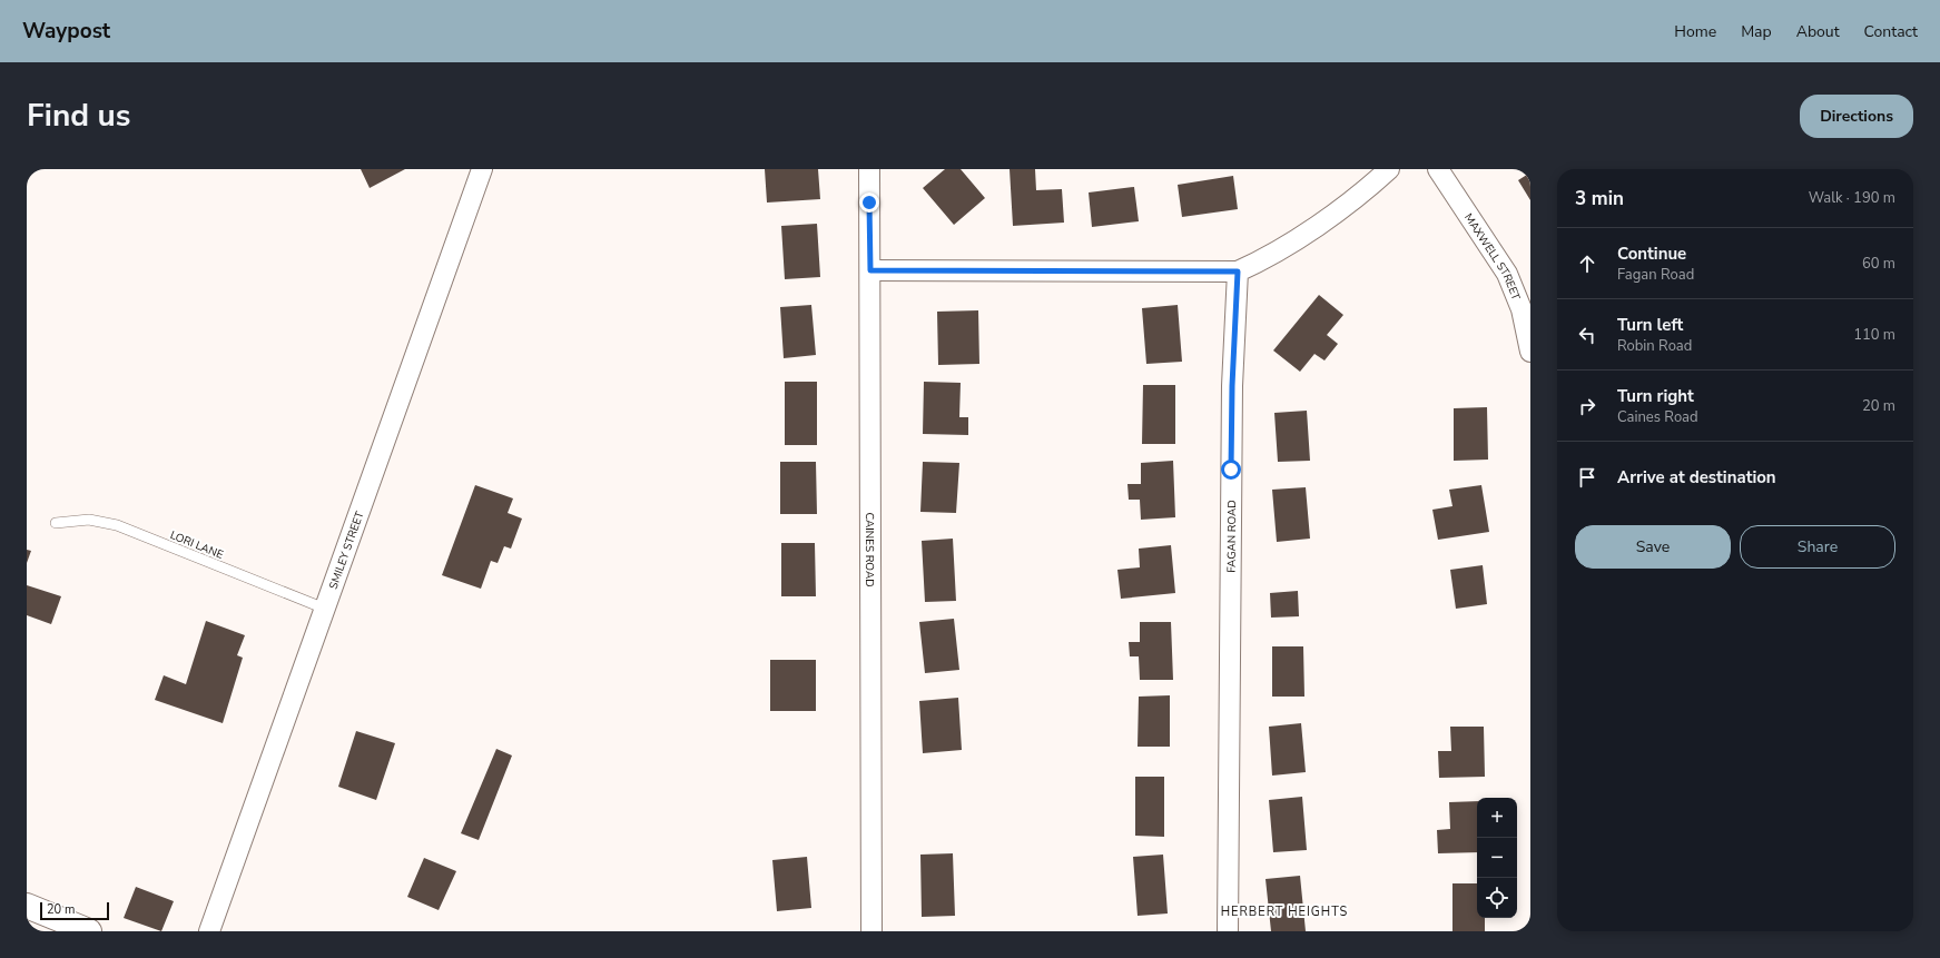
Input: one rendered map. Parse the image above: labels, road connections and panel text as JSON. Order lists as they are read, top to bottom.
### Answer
{
  "streets": {
    "street": [
      "MAXWELL STREET",
      "FAGAN ROAD",
      "SMILEY STREET",
      "CAINES ROAD"
    ],
    "lane": ["LORI LANE"]
  },
  "crossings": [
    ["LORI LANE", "SMILEY STREET"]
  ],
  "districts": ["HERBERT HEIGHTS"],
  "scale_bar": "20 m",
  "page": {
    "header": "Waypost",
    "nav": [
      "Home",
      "Map",
      "About",
      "Contact"
    ],
    "title": "Find us",
    "buttons": [
      "Directions",
      ["Save", "Share"]
    ],
    "heading": ["3 min", "Walk · 190 m"],
    "list": [
      ["Continue", "Fagan Road", "60 m"],
      ["Turn left", "Robin Road", "110 m"],
      ["Turn right", "Caines Road", "20 m"],
      "Arrive at destination"
    ],
    "map_buttons": ["+", "−"],
    "scale": "20 m"
  }
}
